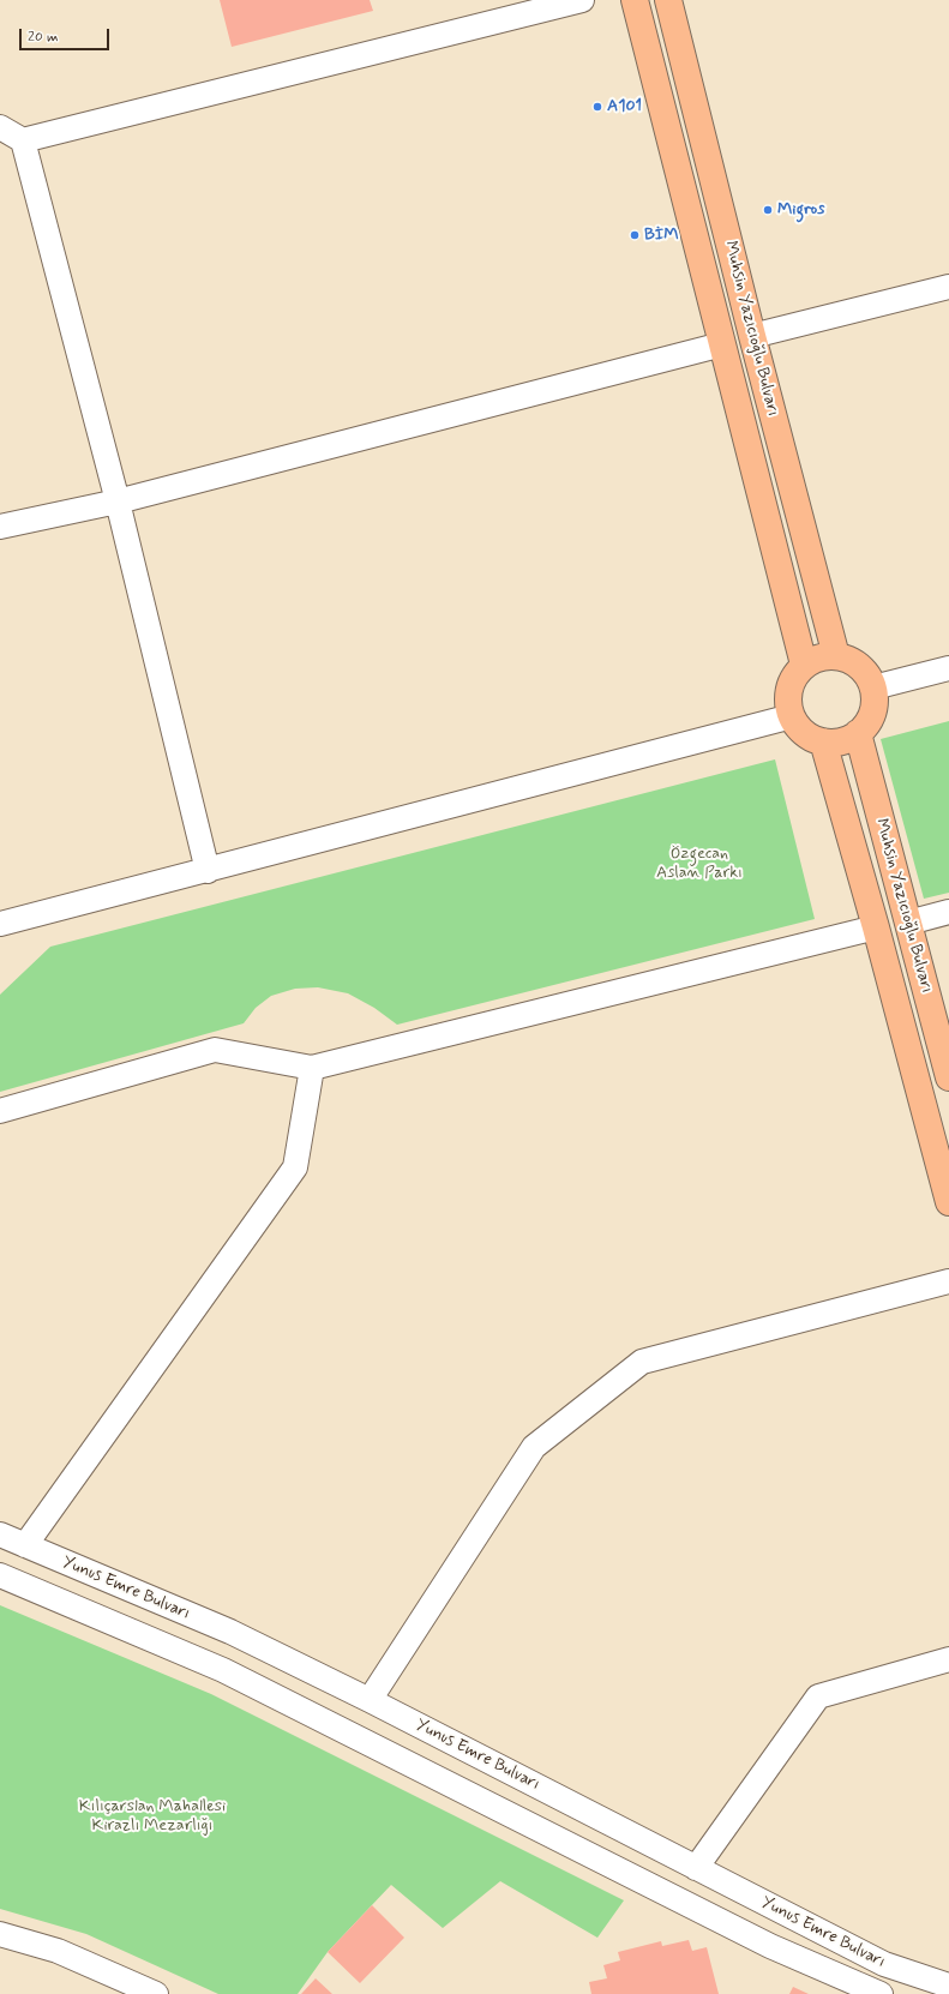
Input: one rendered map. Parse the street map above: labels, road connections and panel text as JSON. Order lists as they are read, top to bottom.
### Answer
{
  "streets": {
    "main road": ["Muhsin Yazıcıoğlu Bulvarı"],
    "street": ["Yunus Emre Bulvarı"]
  },
  "parks": ["Özgecan Aslan Parkı", "Kılıçarslan Mahallesi Kirazlı Mezarlığı"],
  "places": ["A101", "Migros", "BİM"],
  "scale_bar": "20 m"
}
